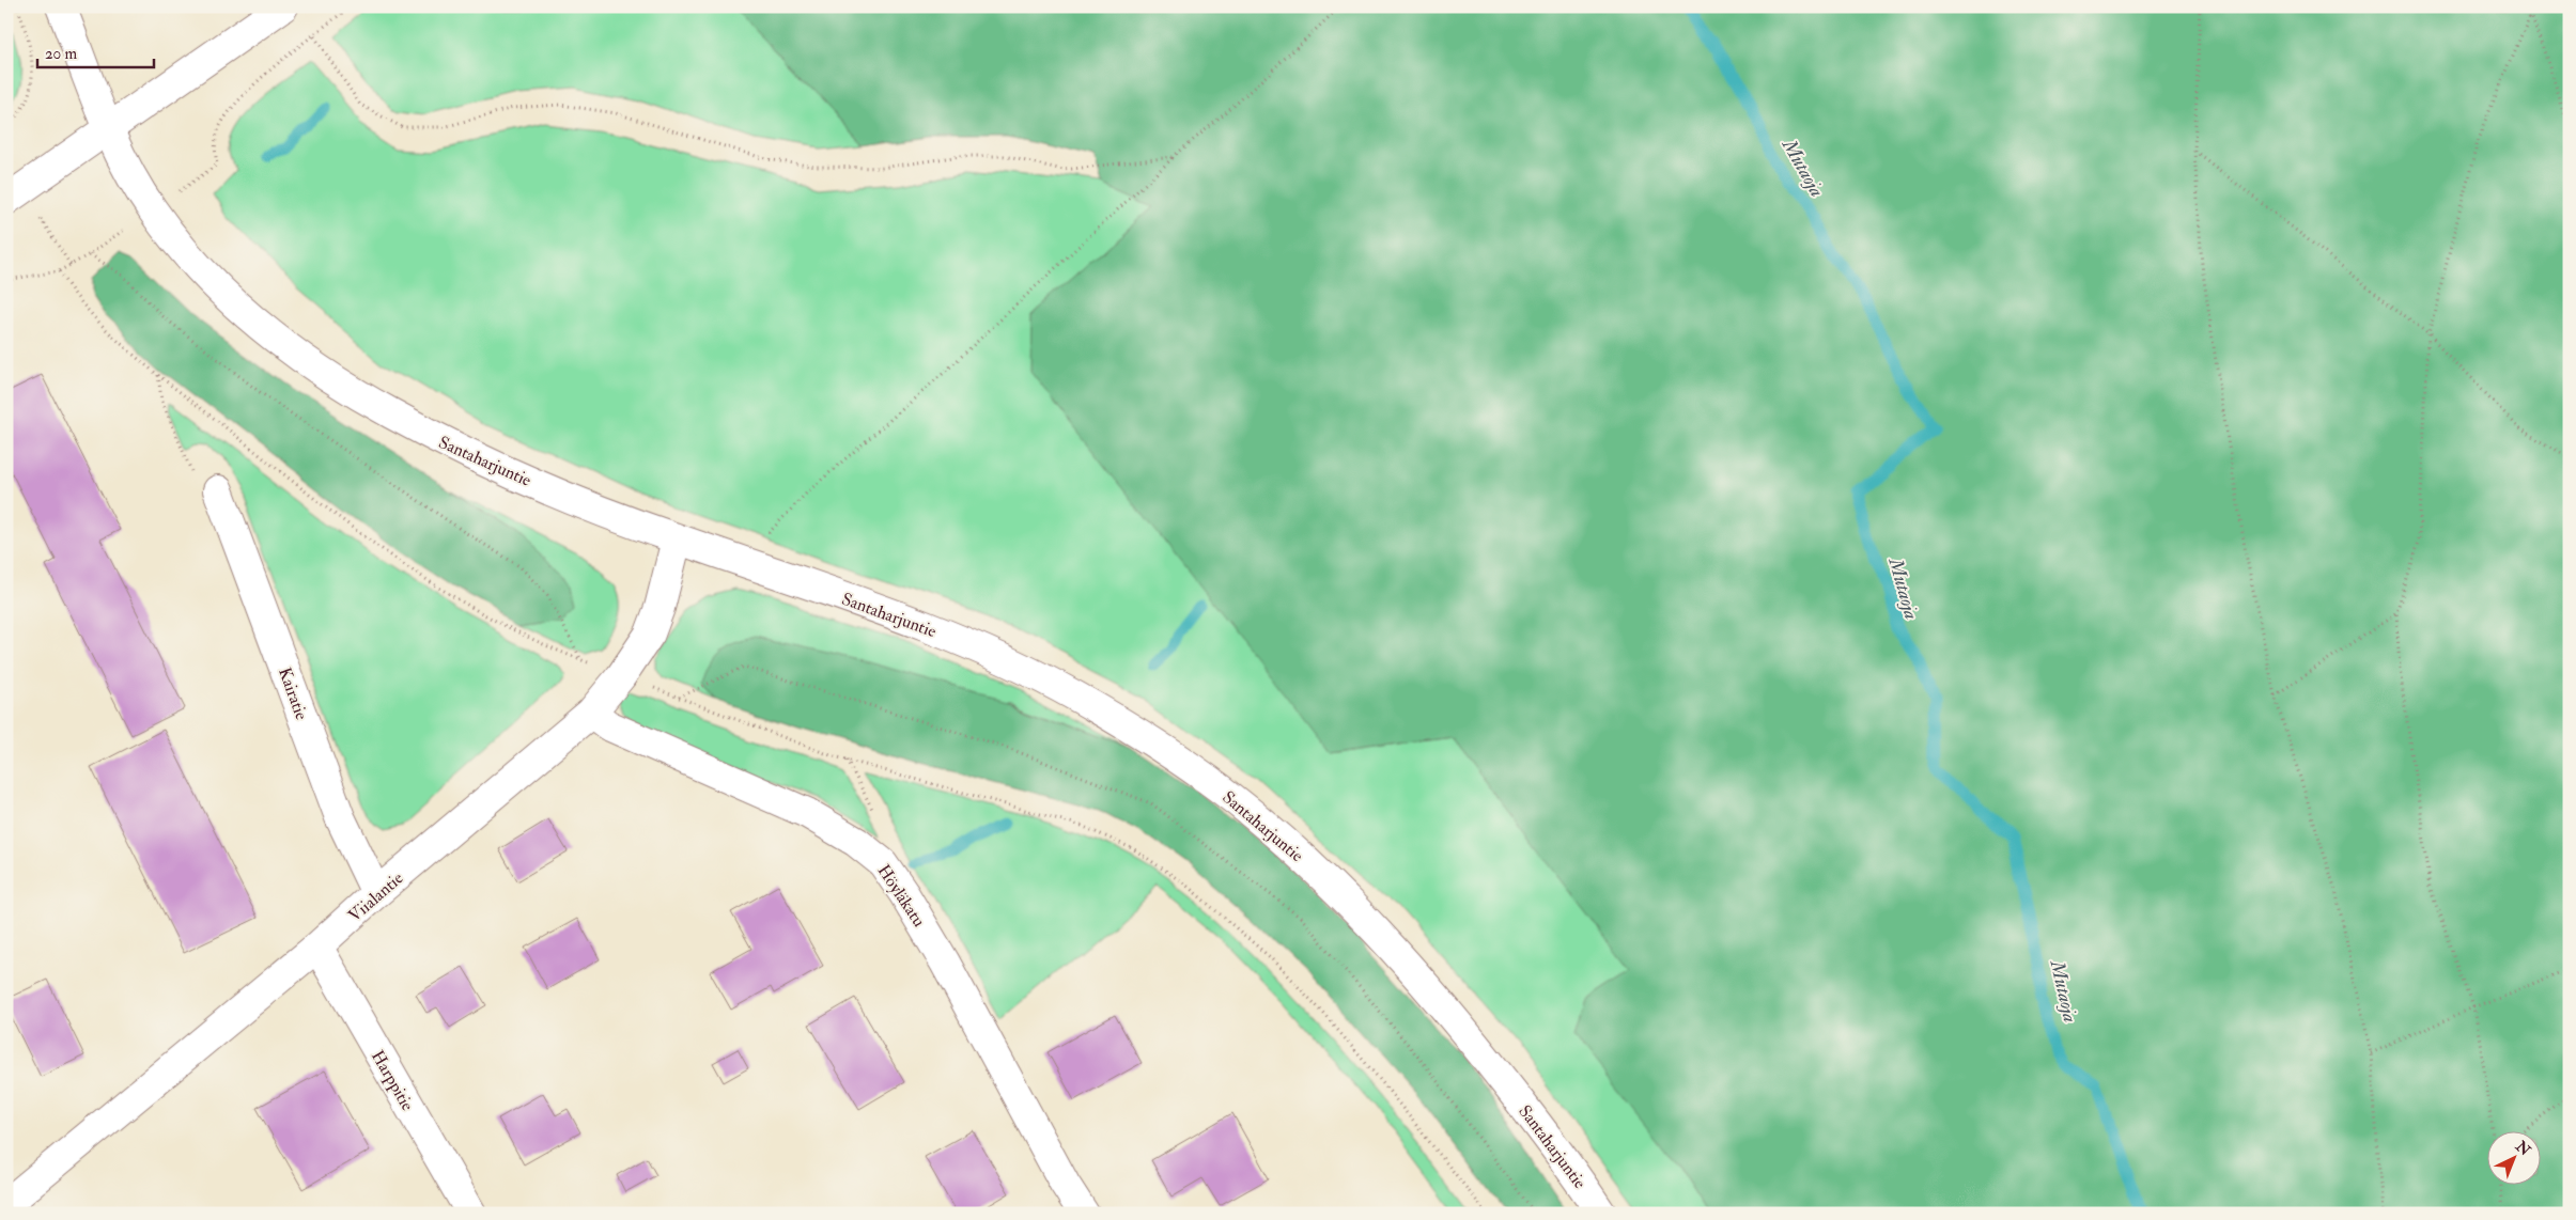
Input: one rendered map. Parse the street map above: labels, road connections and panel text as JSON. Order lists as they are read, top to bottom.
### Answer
{
  "streets": {
    "street": [
      "Santaharjuntie",
      "Kairatie",
      "Höyläkatu",
      "Viialantie",
      "Harppitie"
    ]
  },
  "crossings": [
    ["Santaharjuntie", "Viialantie"],
    ["Kairatie", "Viialantie"],
    ["Höyläkatu", "Viialantie"],
    ["Viialantie", "Harppitie"]
  ],
  "water": ["Mutaoja"],
  "scale_bar": "20 m",
  "north": "top right"
}
